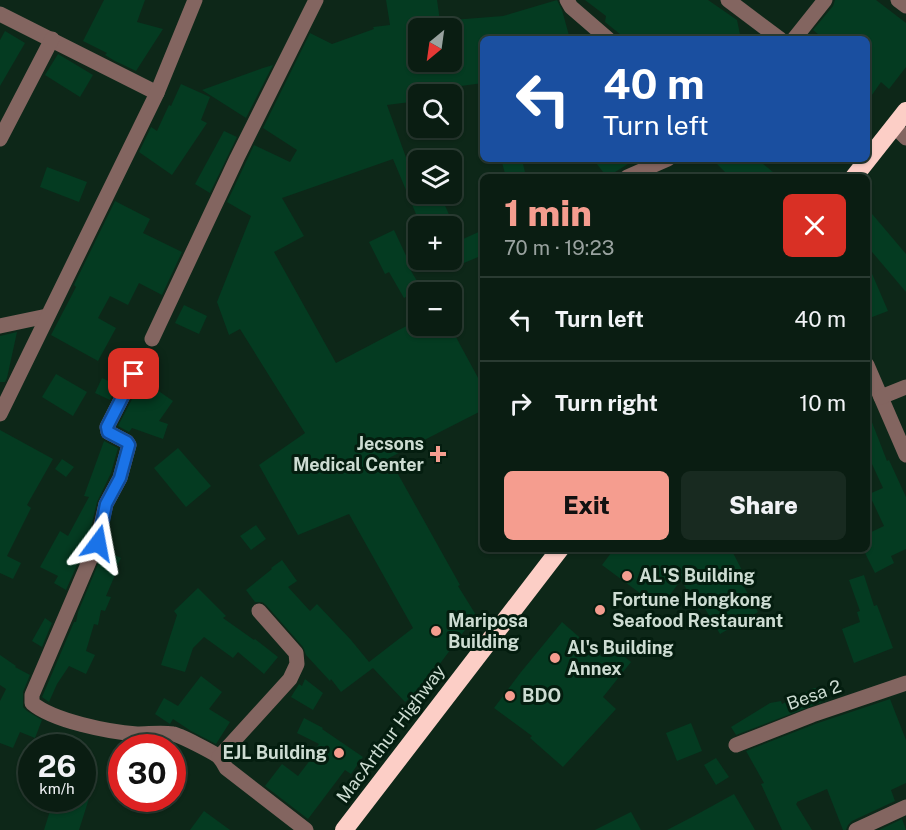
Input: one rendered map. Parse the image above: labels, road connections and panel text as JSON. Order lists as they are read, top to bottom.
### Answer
{
  "streets": {
    "highway": ["MacArthur Highway"],
    "street": ["Besa 2"]
  },
  "places": {
    "health": ["Jecsons Medical Center"],
    "other": [
      "AL'S Building",
      "Fortune Hongkong Seafood Restaurant",
      "Mariposa Building",
      "Al's Building Annex",
      "BDO",
      "EJL Building"
    ]
  },
  "north": "bottom left",
  "page": {
    "map_buttons": ["+", "−"],
    "turn": ["40 m", "Turn left"],
    "heading": ["1 min", "70 m · 19:23"],
    "list": [
      {
        "name": "Turn left",
        "value": "40 m"
      },
      {
        "name": "Turn right",
        "value": "10 m"
      }
    ],
    "buttons": ["Exit", "Share"],
    "speed": "26 km/h",
    "limit": "30"
  }
}
